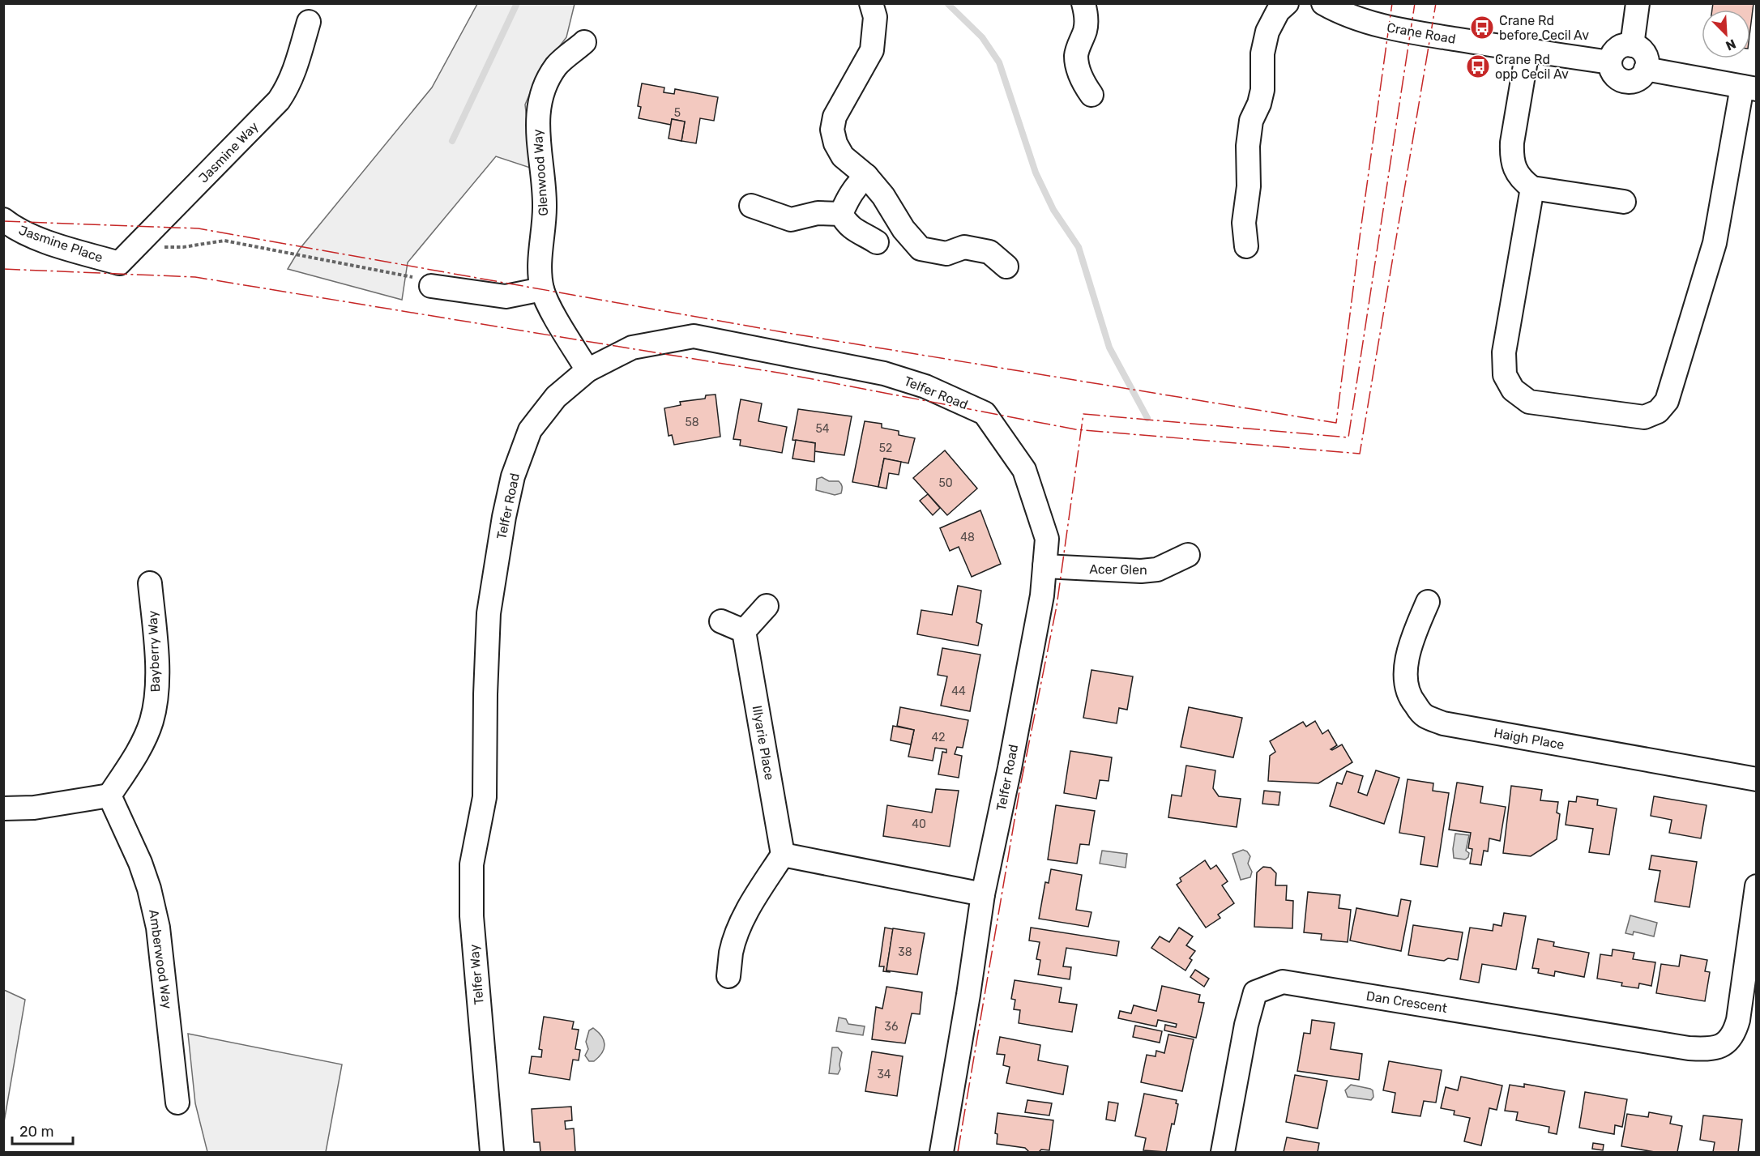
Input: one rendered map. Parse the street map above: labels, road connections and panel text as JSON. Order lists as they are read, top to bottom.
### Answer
{
  "streets": {
    "street": [
      "Crane Road",
      "Jasmine Way",
      "Glenwood Way",
      "Jasmine Place",
      "Telfer Road",
      "Acer Glen",
      "Bayberry Way",
      "Haigh Place",
      "Illyarie Place",
      "Amberwood Way",
      "Telfer Way",
      "Dan Crescent"
    ]
  },
  "crossings": [
    ["Jasmine Way", "Jasmine Place"],
    ["Glenwood Way", "Telfer Road"],
    ["Telfer Road", "Acer Glen"],
    ["Telfer Road", "Telfer Way"],
    ["Bayberry Way", "Amberwood Way"]
  ],
  "places": {
    "bus stop": ["Crane Rd before Cecil Av", "Crane Rd opp Cecil Av"]
  },
  "house_numbers": [
    "5",
    "58",
    "54",
    "52",
    "50",
    "48",
    "44",
    "42",
    "40",
    "38",
    "36",
    "34"
  ],
  "scale_bar": "20 m",
  "north": "bottom right"
}
